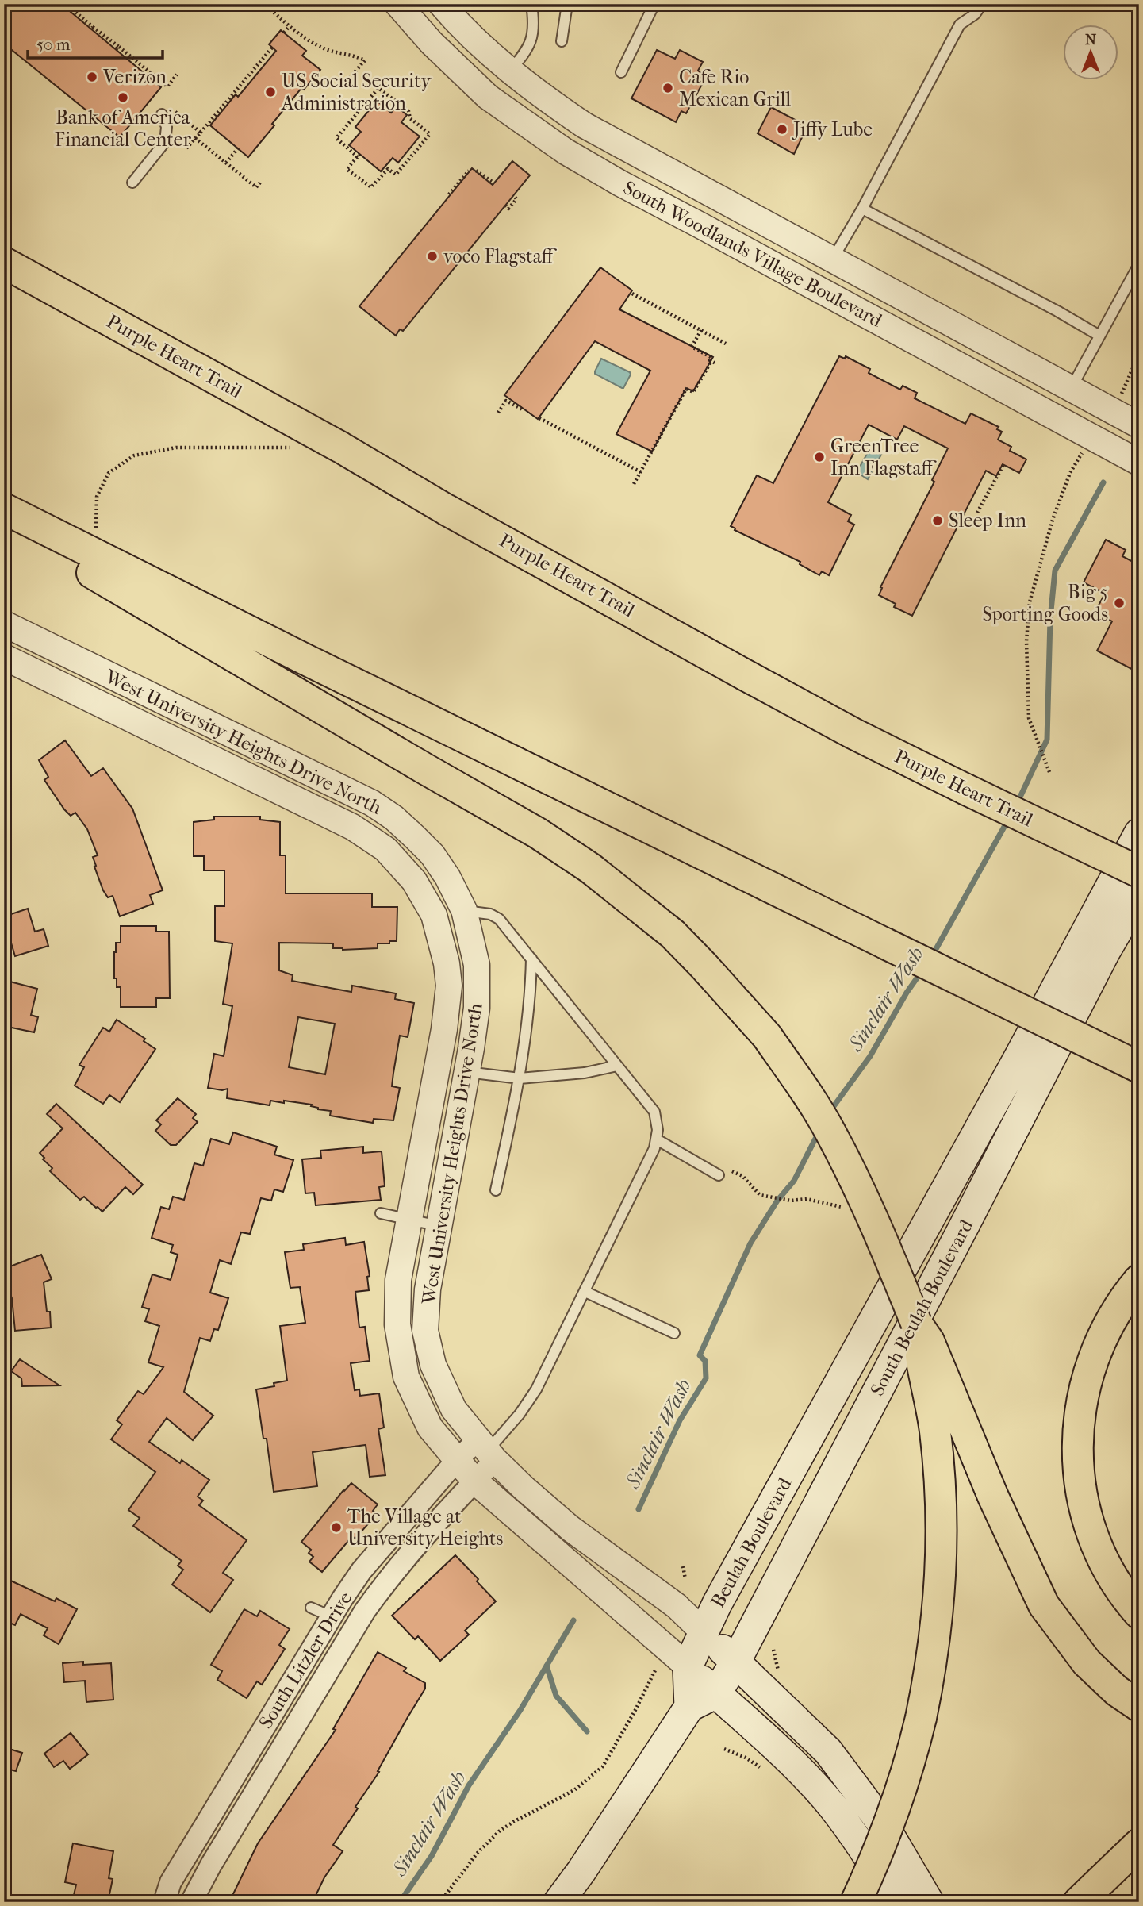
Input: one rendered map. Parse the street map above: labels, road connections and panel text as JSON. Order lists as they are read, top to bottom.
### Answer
{
  "streets": {
    "highway": ["Purple Heart Trail"],
    "main road": ["South Beulah Boulevard", "Beulah Boulevard"],
    "street": ["South Woodlands Village Boulevard", "West University Heights Drive North", "South Litzler Drive"]
  },
  "crossings": [
    ["West University Heights Drive North", "Beulah Boulevard"],
    ["West University Heights Drive North", "South Litzler Drive"]
  ],
  "water": ["Sinclair Wash"],
  "places": [
    "Verizon",
    "Cafe Rio Mexican Grill",
    "US Social Security Administration",
    "Bank of America Financial Center",
    "Jiffy Lube",
    "voco Flagstaff",
    "GreenTree Inn Flagstaff",
    "Sleep Inn",
    "Big 5 Sporting Goods",
    "The Village at University Heights"
  ],
  "scale_bar": "50 m",
  "north": "top"
}
